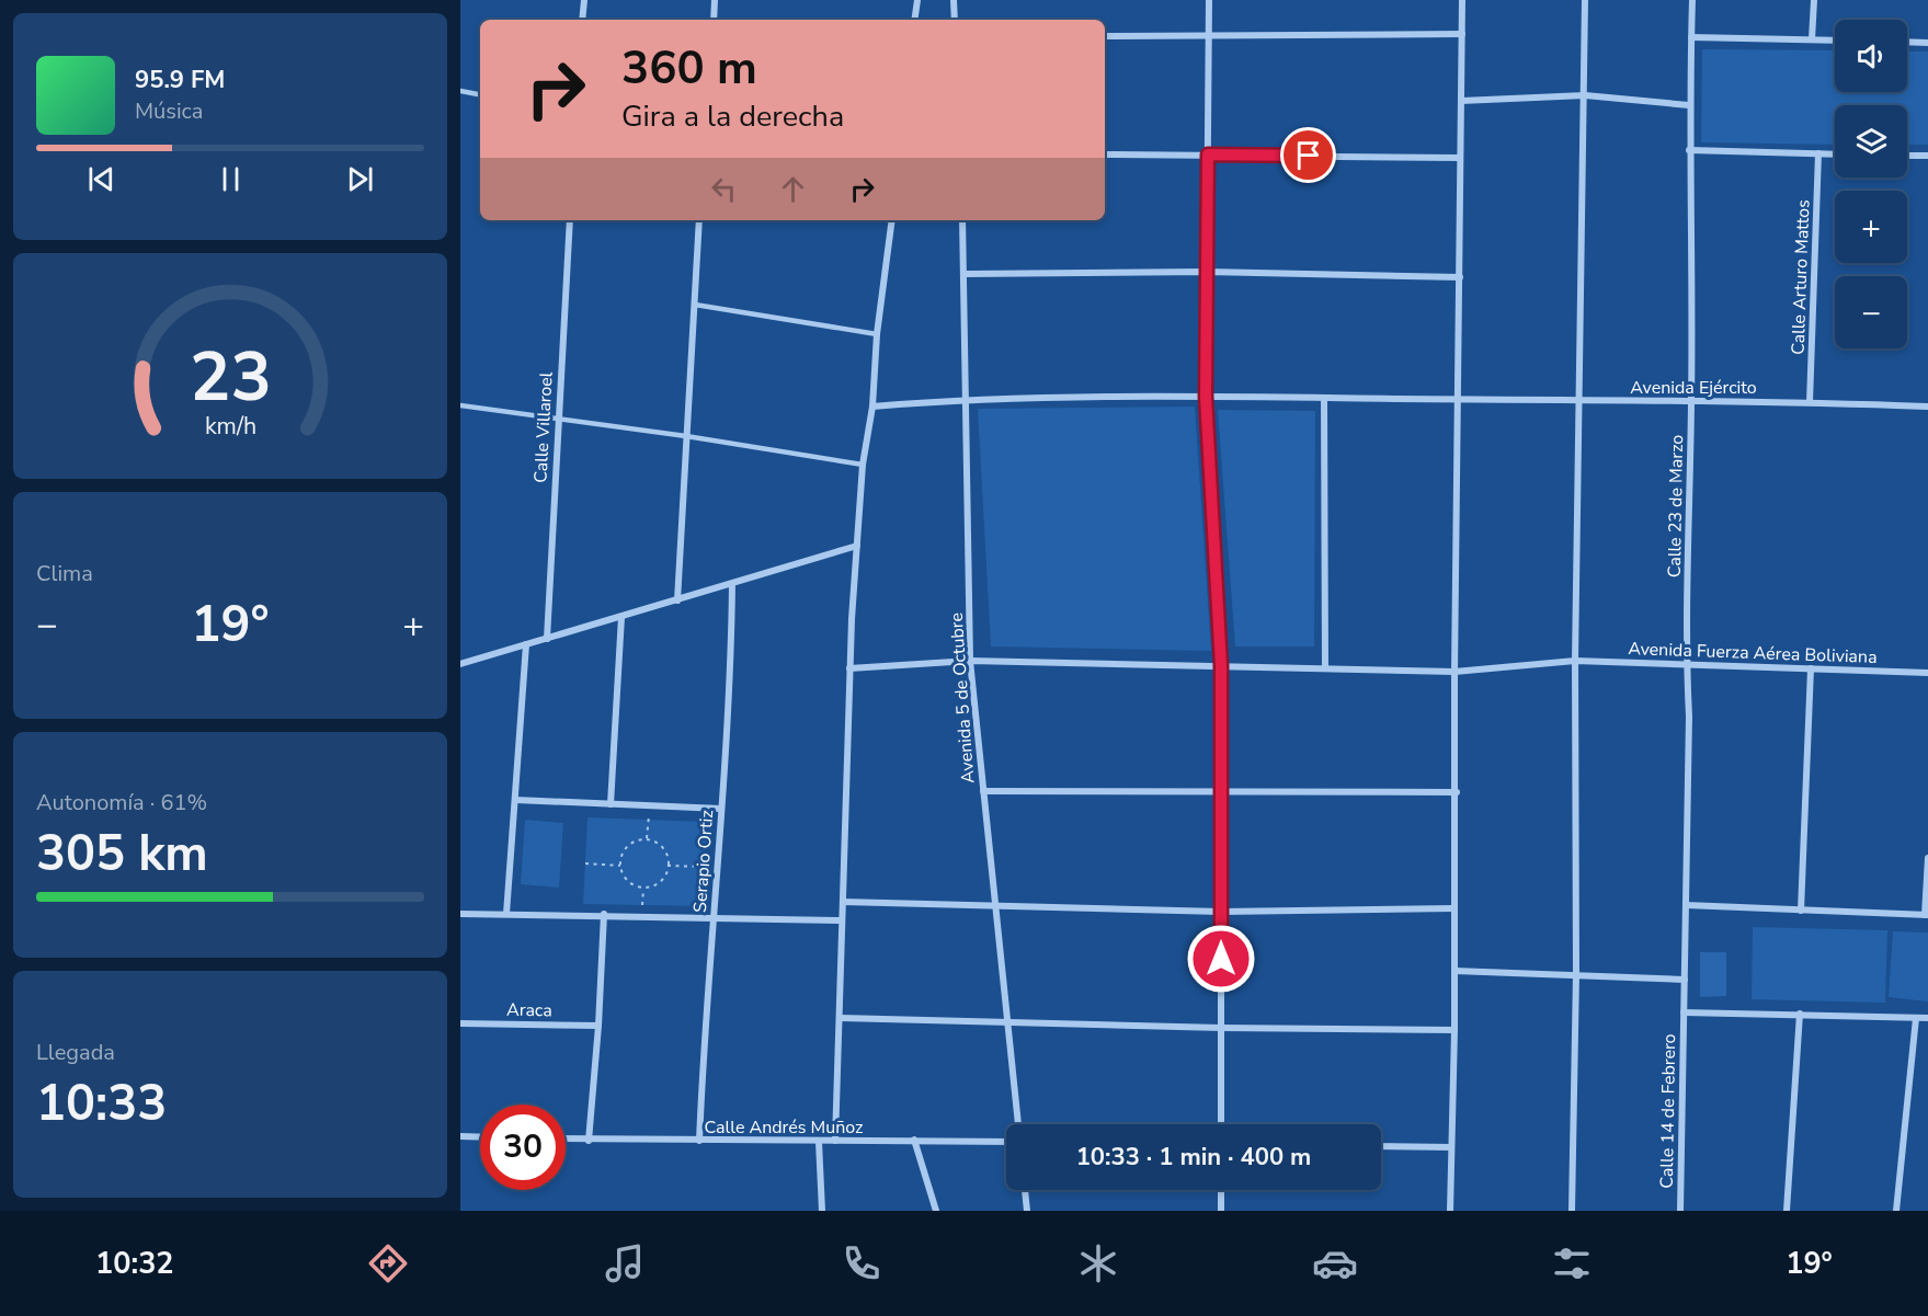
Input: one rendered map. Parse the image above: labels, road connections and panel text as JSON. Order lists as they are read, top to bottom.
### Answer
{
  "streets": {
    "street": [
      "Calle Arturo Mattos",
      "Avenida Ejército",
      "Calle Villaroel",
      "Calle 23 de Marzo",
      "Avenida Fuerza Aérea Boliviana",
      "Avenida 5 de Octubre",
      "Serapio Ortiz",
      "Araca",
      "Calle 14 de Febrero",
      "Calle Andrés Muñoz"
    ]
  },
  "crossings": [
    ["Calle Arturo Mattos", "Avenida Ejército"],
    ["Avenida Ejército", "Calle 23 de Marzo"],
    ["Avenida Ejército", "Avenida 5 de Octubre"],
    ["Calle 23 de Marzo", "Avenida Fuerza Aérea Boliviana"],
    ["Calle 23 de Marzo", "Calle 14 de Febrero"],
    ["Avenida Fuerza Aérea Boliviana", "Avenida 5 de Octubre"],
    ["Serapio Ortiz", "Calle Andrés Muñoz"]
  ],
  "page": {
    "map_buttons": ["+", "−"],
    "turn": ["360 m", "Gira a la derecha"],
    "song": ["95.9 FM", "Música"],
    "tile": [
      "Clima",
      ["Autonomía · 61%", "305 km"],
      ["Llegada", "10:33"]
    ],
    "heat": ["−", "19°", "+"],
    "limit": "30",
    "trip": "10:33 · 1 min · 400 m",
    "tabs": ["10:32", "19°"],
    "gauge": ["23", "km/h"]
  }
}
